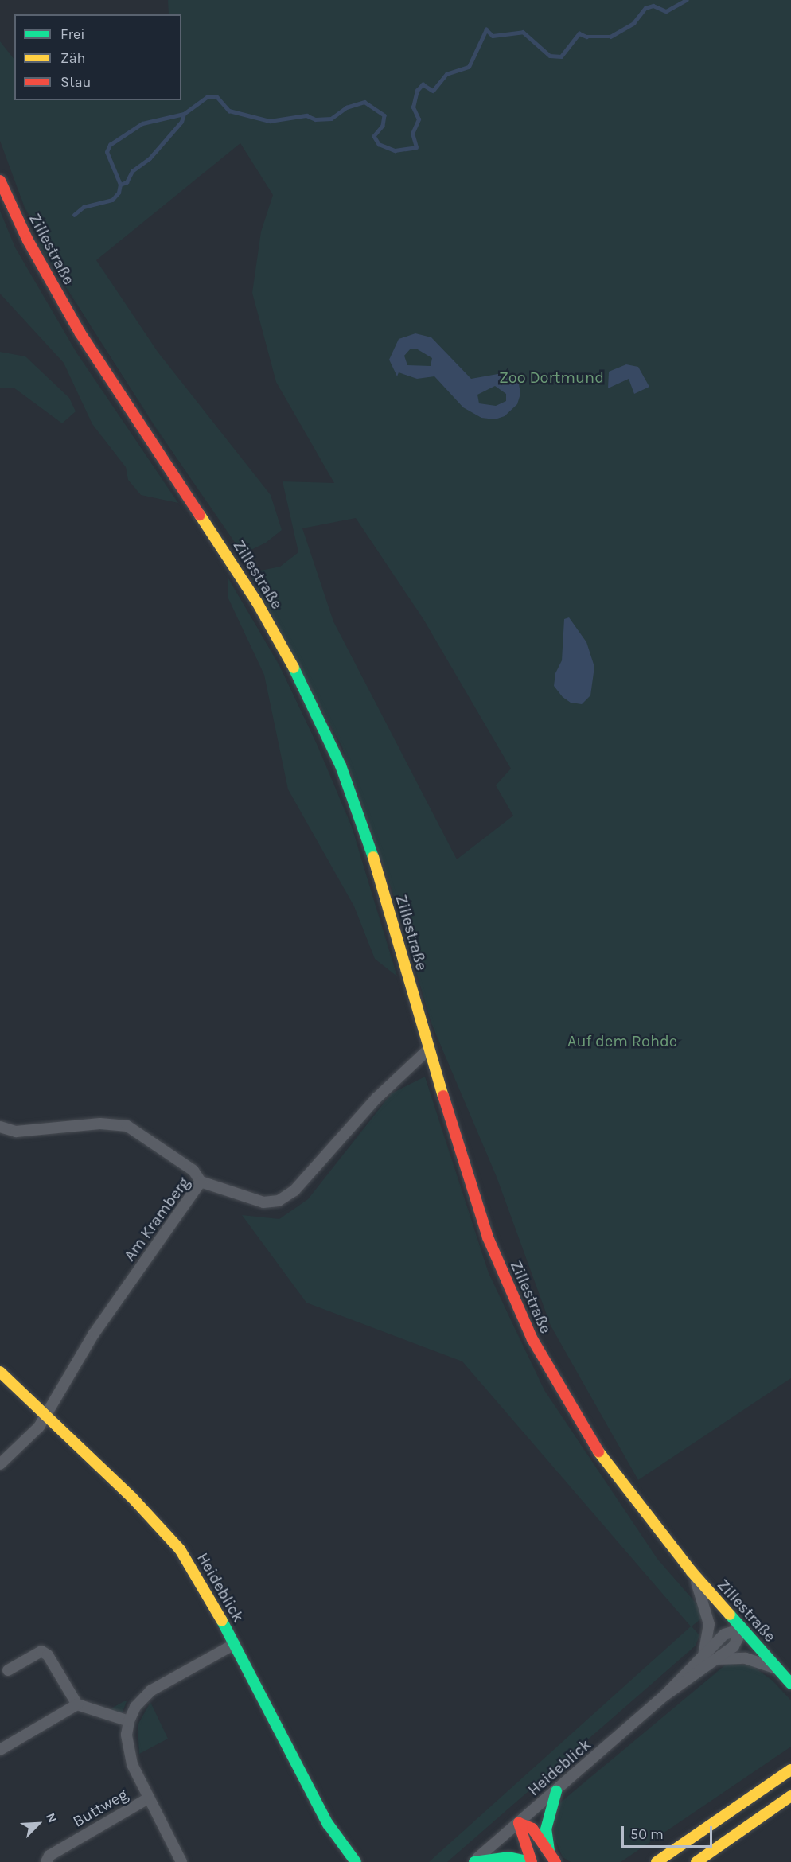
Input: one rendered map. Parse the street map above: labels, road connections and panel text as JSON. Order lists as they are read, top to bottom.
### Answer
{
  "streets": {
    "main road": ["Zillestraße", "Heideblick"],
    "street": ["Am Kramberg", "Buttweg"]
  },
  "crossings": [
    ["Zillestraße", "Am Kramberg"],
    ["Zillestraße", "Heideblick"],
    ["Am Kramberg", "Heideblick"]
  ],
  "parks": ["Zoo Dortmund", "Auf dem Rohde"],
  "legend": ["Frei", "Zäh", "Stau"],
  "scale_bar": "50 m",
  "north": "top right"
}
